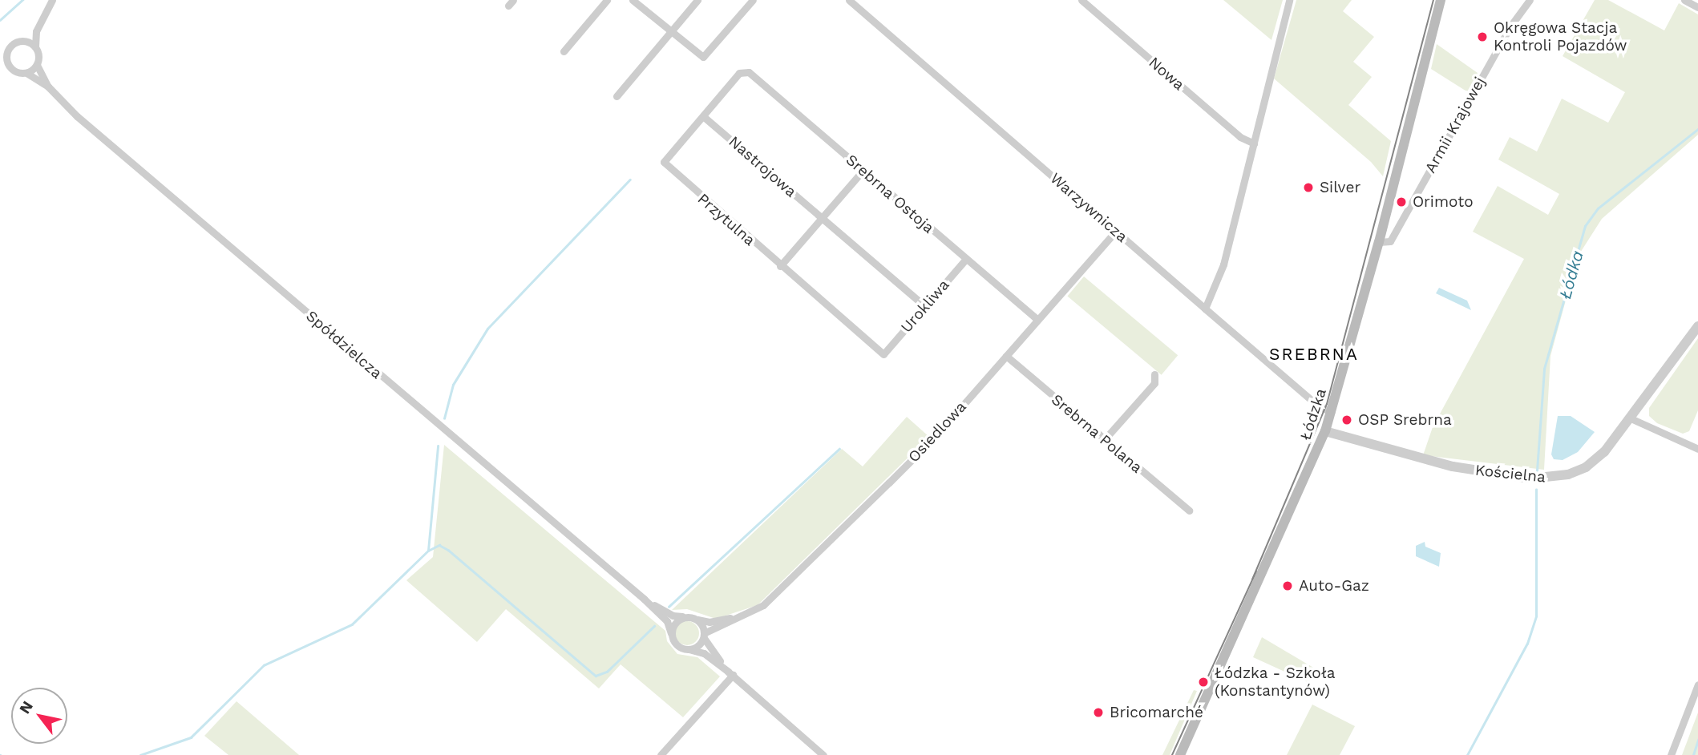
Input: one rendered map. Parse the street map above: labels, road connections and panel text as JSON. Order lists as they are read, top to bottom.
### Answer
{
  "streets": {
    "main road": ["Łódzka"],
    "street": [
      "Nowa",
      "Armii Krajowej",
      "Nastrojowa",
      "Srebrna Ostoja",
      "Warzywnicza",
      "Przytulna",
      "Urokliwa",
      "Spółdzielcza",
      "Osiedlowa",
      "Srebrna Polana",
      "Kościelna"
    ]
  },
  "crossings": [
    ["Armii Krajowej", "Łódzka"],
    ["Nastrojowa", "Przytulna"],
    ["Nastrojowa", "Urokliwa"],
    ["Srebrna Ostoja", "Przytulna"],
    ["Srebrna Ostoja", "Urokliwa"],
    ["Srebrna Ostoja", "Osiedlowa"],
    ["Warzywnicza", "Łódzka"],
    ["Warzywnicza", "Osiedlowa"],
    ["Przytulna", "Urokliwa"],
    ["Łódzka", "Kościelna"],
    ["Osiedlowa", "Srebrna Polana"]
  ],
  "districts": ["SREBRNA"],
  "water": ["Łódka"],
  "places": [
    "Okręgowa Stacja Kontroli Pojazdów",
    "Silver",
    "Orimoto",
    "OSP Srebrna",
    "Auto-Gaz",
    "Łódzka - Szkoła (Konstantynów)",
    "Bricomarché"
  ],
  "north": "top left"
}
